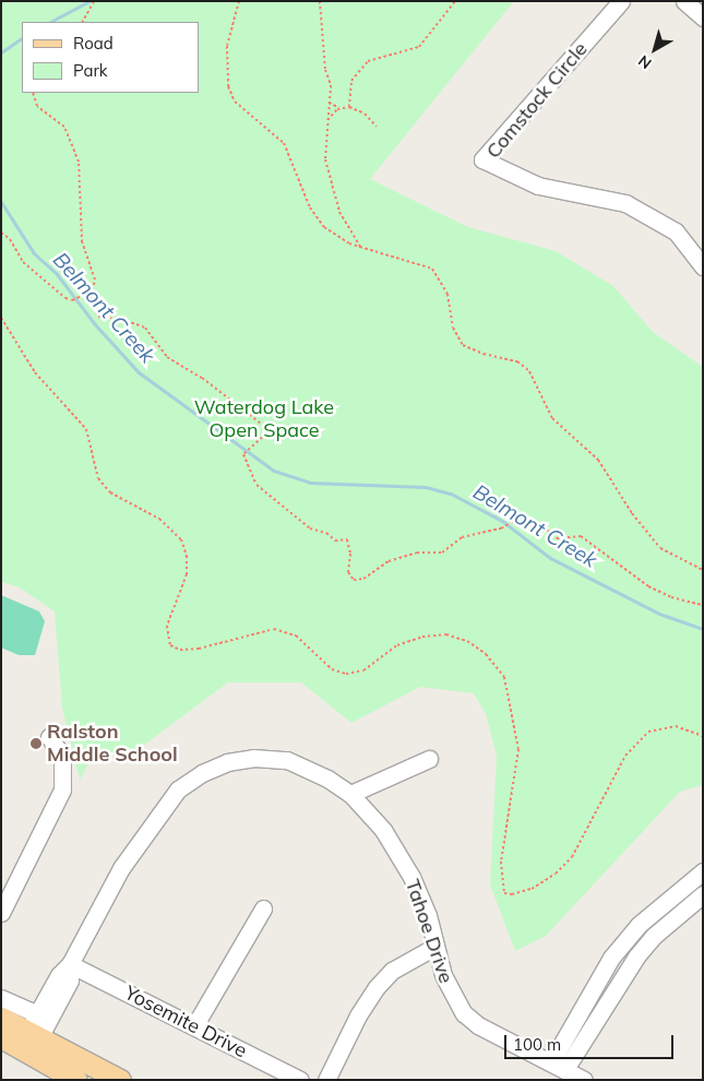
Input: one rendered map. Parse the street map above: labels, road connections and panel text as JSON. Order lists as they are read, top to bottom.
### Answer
{
  "streets": {
    "street": ["Comstock Circle", "Tahoe Drive", "Yosemite Drive"]
  },
  "crossings": [
    ["Tahoe Drive", "Yosemite Drive"]
  ],
  "water": ["Belmont Creek"],
  "parks": ["Waterdog Lake Open Space"],
  "places": ["Ralston Middle School"],
  "legend": ["Road", "Park"],
  "scale_bar": "100 m",
  "north": "bottom left"
}
